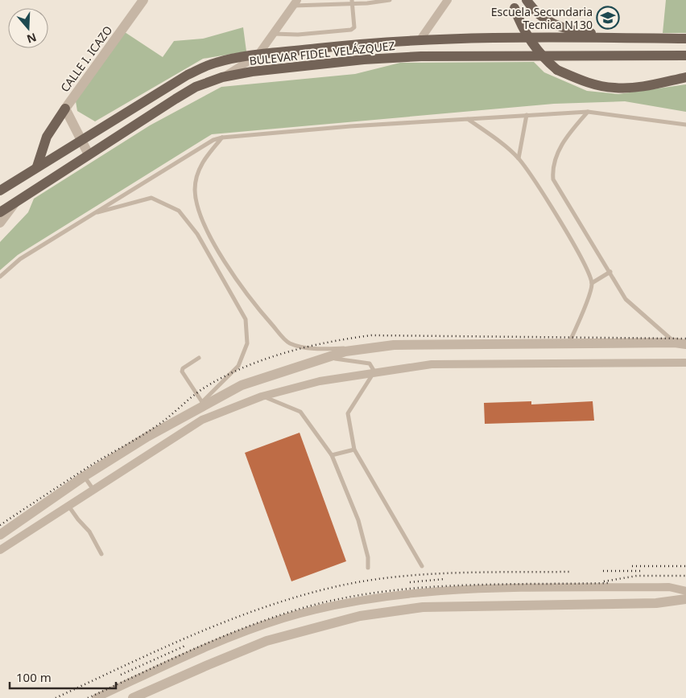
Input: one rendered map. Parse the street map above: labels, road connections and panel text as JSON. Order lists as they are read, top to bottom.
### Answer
{
  "streets": {
    "main road": ["BULEVAR FIDEL VELÁZQUEZ"],
    "street": ["CALLE I. ICAZO"]
  },
  "crossings": [
    ["BULEVAR FIDEL VELÁZQUEZ", "CALLE I. ICAZO"]
  ],
  "places": {
    "school or university": ["Escuela Secundaria Tecnica N130"]
  },
  "scale_bar": "100 m",
  "north": "bottom"
}
